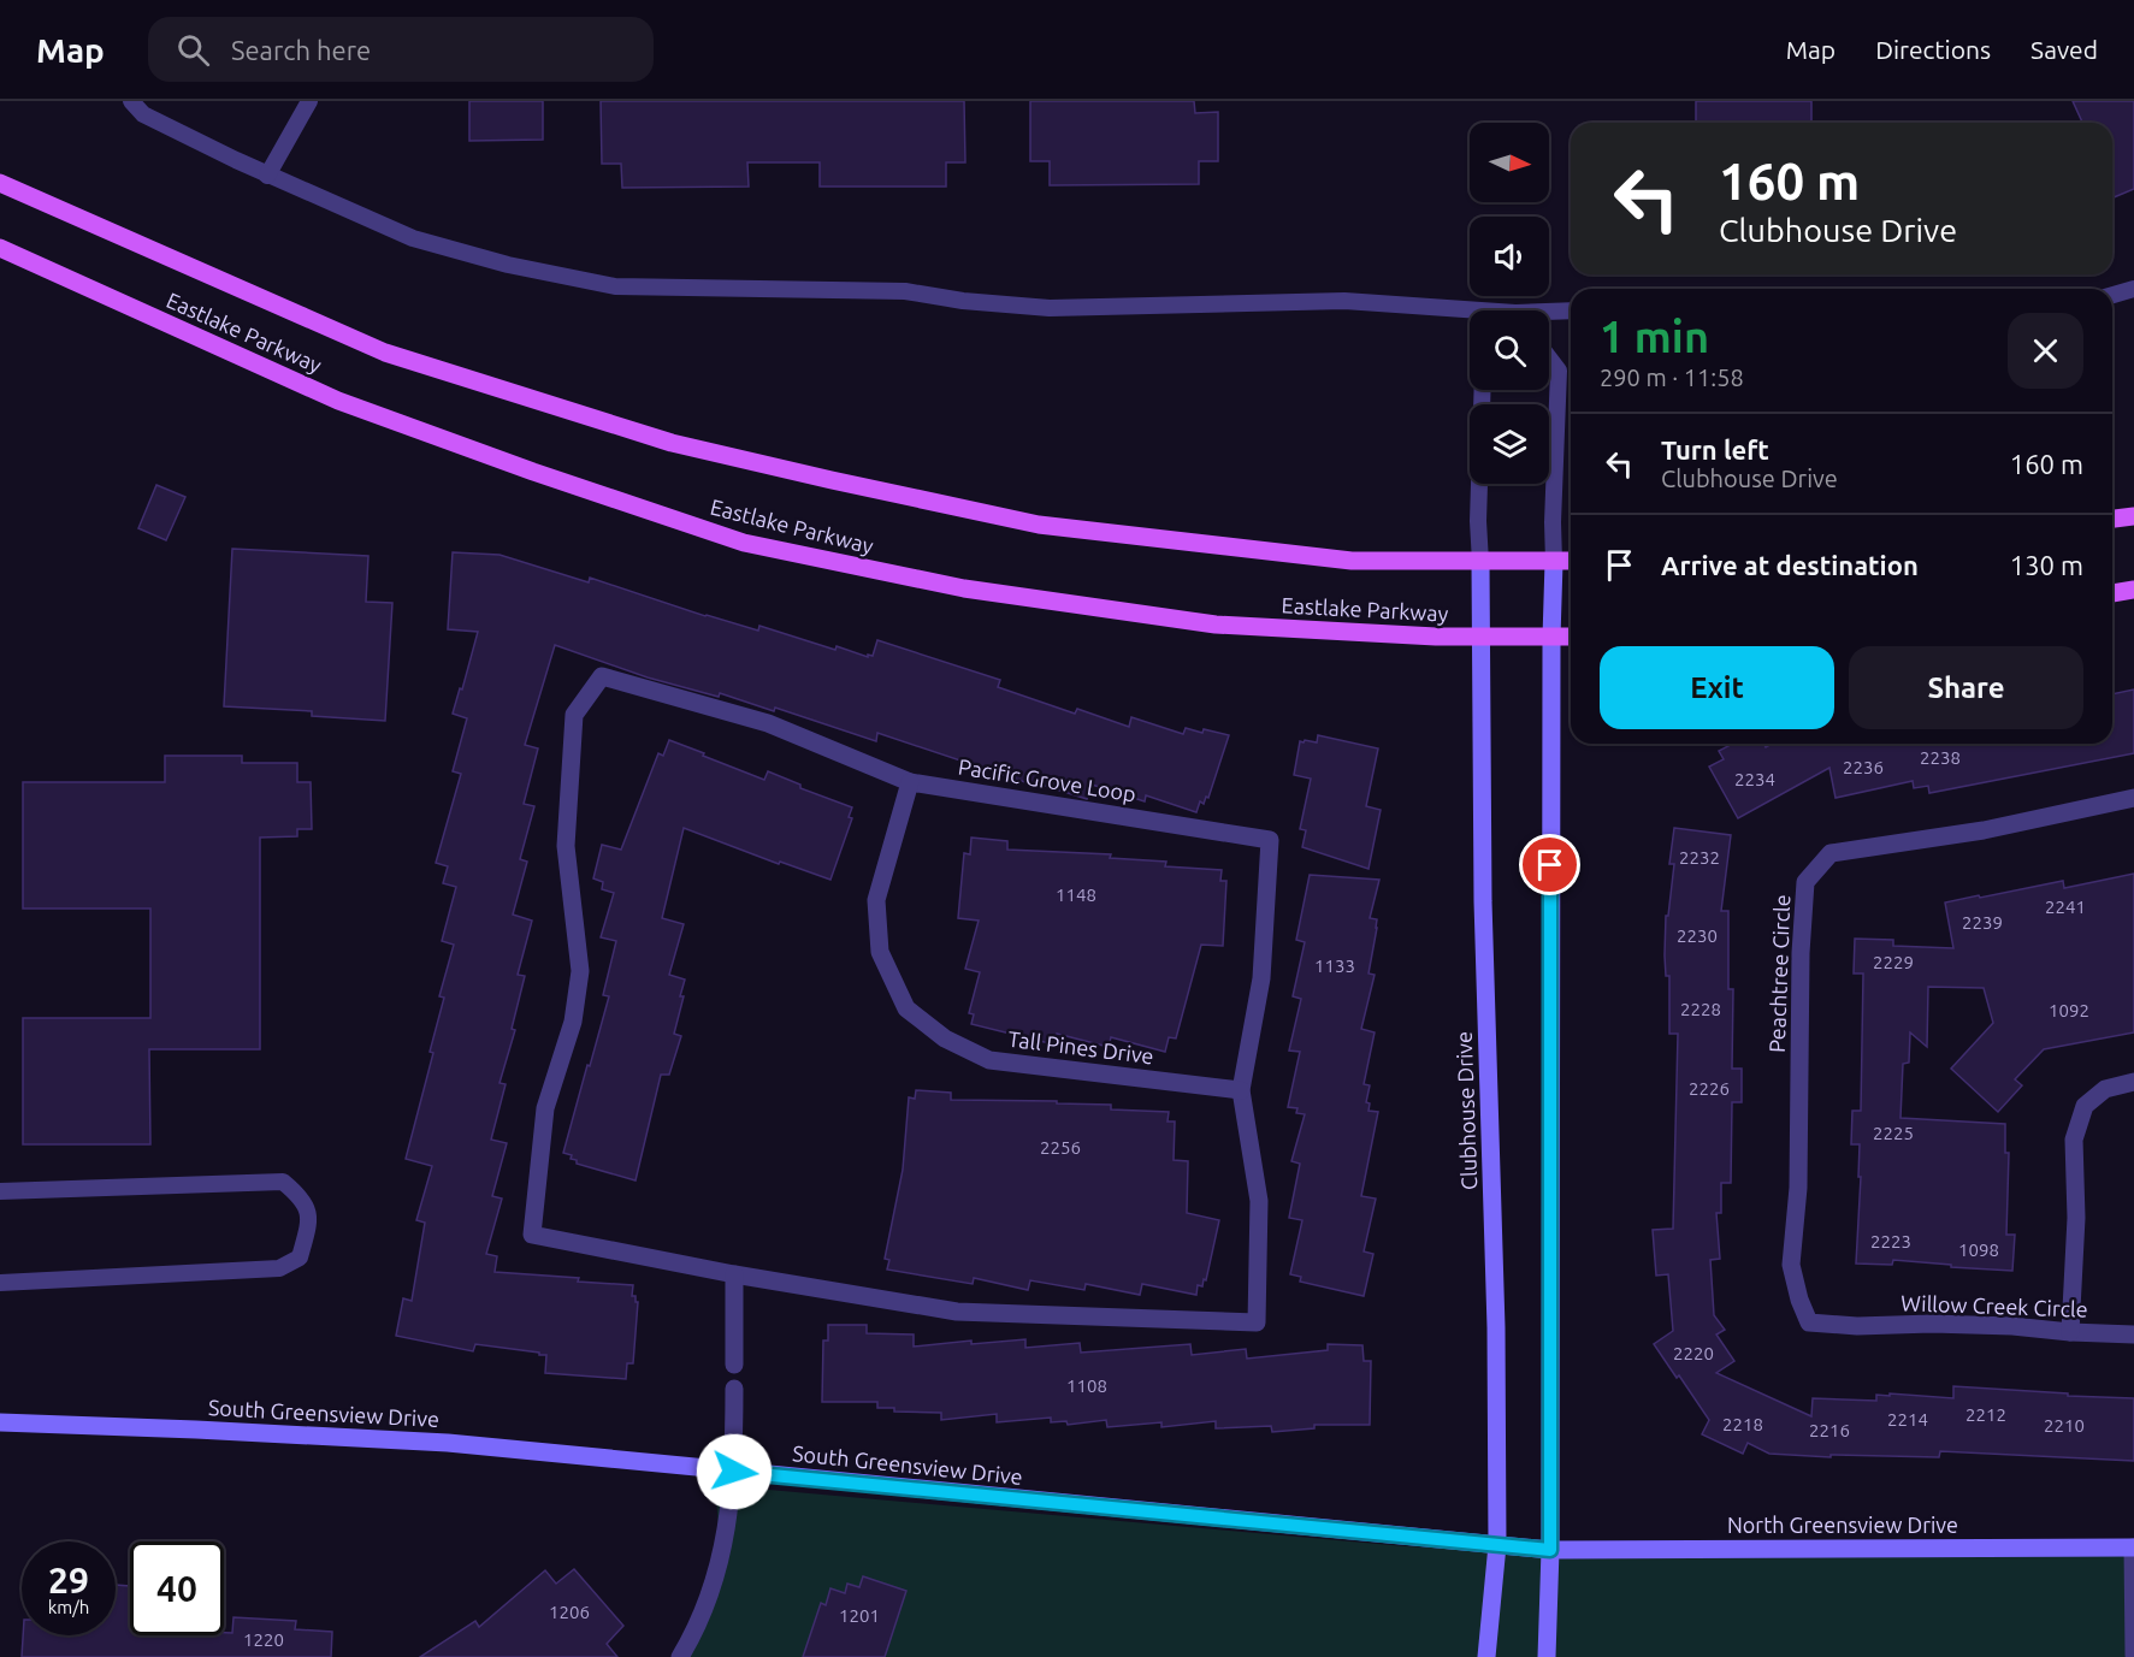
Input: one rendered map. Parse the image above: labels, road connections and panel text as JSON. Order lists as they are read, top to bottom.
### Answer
{
  "streets": {
    "main road": ["Eastlake Parkway"],
    "street": [
      "Pacific Grove Loop",
      "Peachtree Circle",
      "Tall Pines Drive",
      "Clubhouse Drive",
      "Willow Creek Circle",
      "South Greensview Drive",
      "North Greensview Drive"
    ]
  },
  "crossings": [
    ["Eastlake Parkway", "Clubhouse Drive"],
    ["Pacific Grove Loop", "Tall Pines Drive"],
    ["Peachtree Circle", "Willow Creek Circle"],
    ["Clubhouse Drive", "South Greensview Drive"],
    ["South Greensview Drive", "North Greensview Drive"]
  ],
  "house_numbers": [
    "2238",
    "2236",
    "2234",
    "2232",
    "1148",
    "2241",
    "2239",
    "2230",
    "2229",
    "1133",
    "2228",
    "1092",
    "2226",
    "2225",
    "2256",
    "2223",
    "1098",
    "2220",
    "1108",
    "2212",
    "2214",
    "2218",
    "2210",
    "2216",
    "1206",
    "1201",
    "1220"
  ],
  "north": "right",
  "page": {
    "header": "Map",
    "search": "Search here",
    "nav": ["Map", "Directions", "Saved"],
    "turn": ["160 m", "Clubhouse Drive"],
    "heading": ["1 min", "290 m · 11:58"],
    "list": [
      {
        "name": "Turn left",
        "note": "Clubhouse Drive",
        "value": "160 m"
      },
      {
        "name": "Arrive at destination",
        "value": "130 m"
      }
    ],
    "buttons": ["Exit", "Share"],
    "speed": "29 km/h",
    "limit": "40"
  }
}
